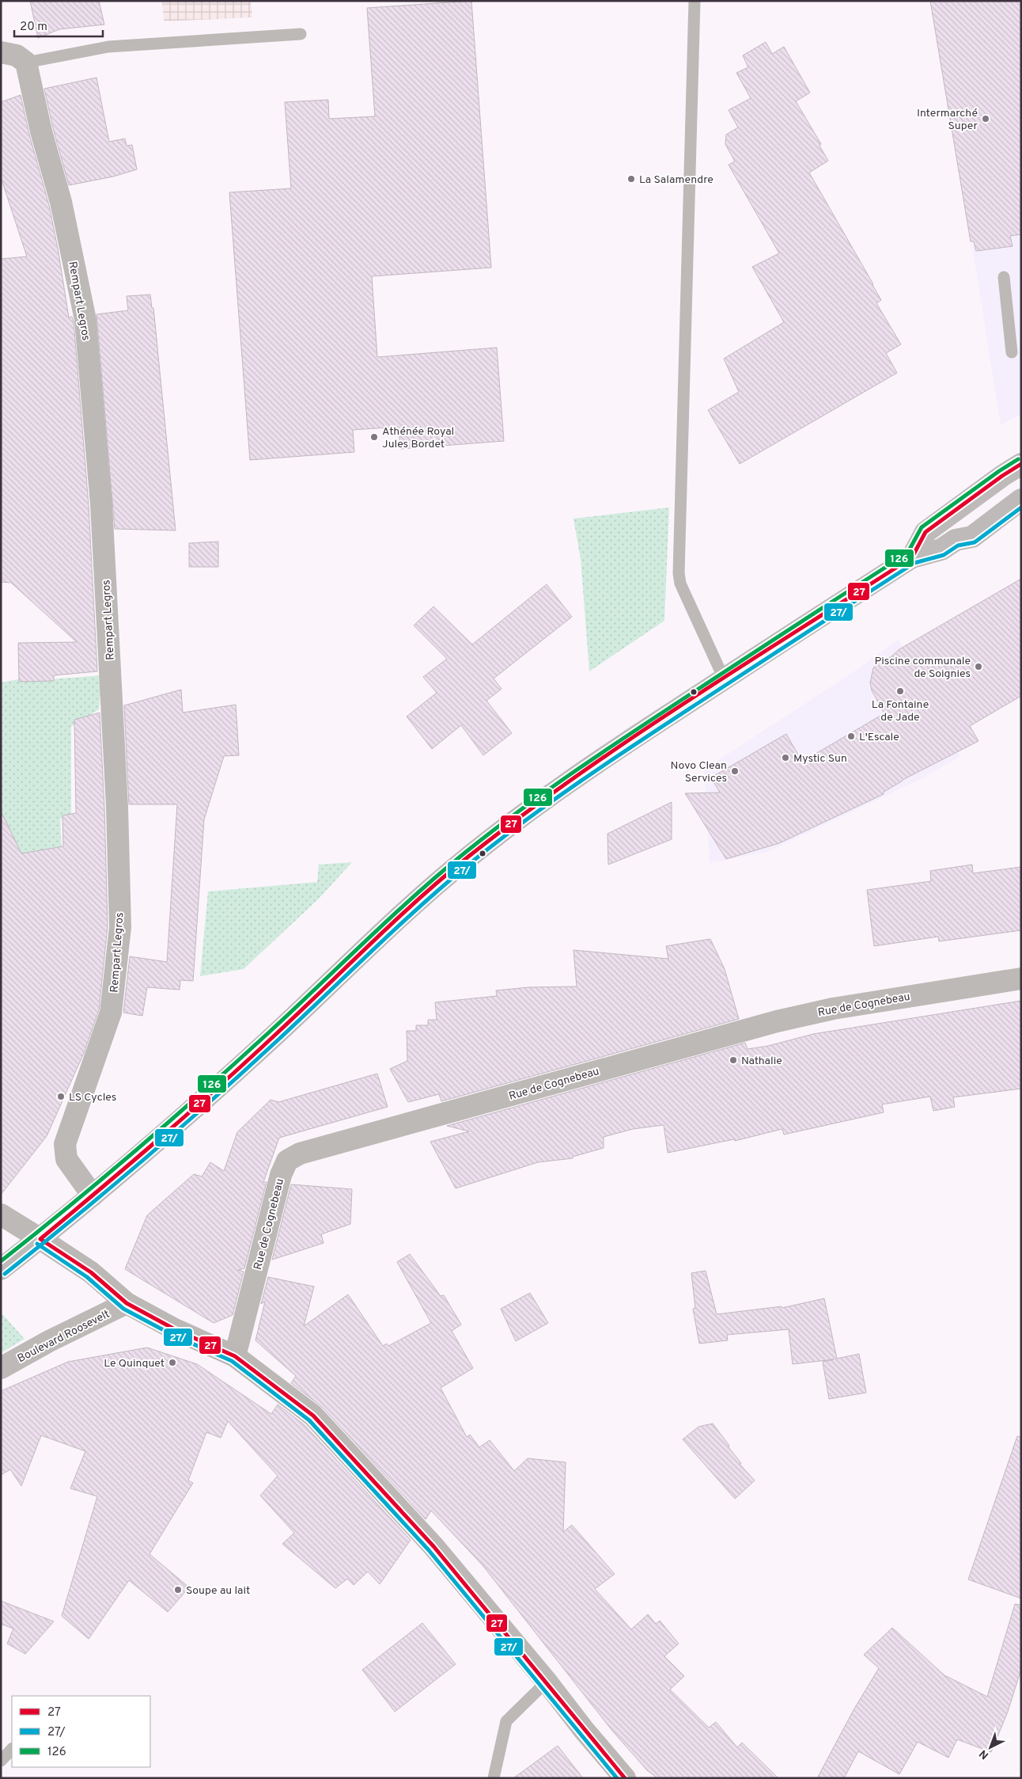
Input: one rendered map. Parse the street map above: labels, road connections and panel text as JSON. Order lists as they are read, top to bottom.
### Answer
{
  "streets": {
    "street": ["Rempart Legros", "Rue de Cognebeau", "Boulevard Roosevelt"]
  },
  "places": [
    "Intermarché Super",
    "La Salamendre",
    "Athénée Royal Jules Bordet",
    "Piscine communale de Soignies",
    "La Fontaine de Jade",
    "L'Escale",
    "Mystic Sun",
    "Novo Clean Services",
    "Nathalie",
    "LS Cycles",
    "Le Quinquet",
    "Soupe au lait"
  ],
  "lines": ["transit line 126", "transit line 27", "transit line 27/"],
  "legend": ["27", "27/", "126"],
  "scale_bar": "20 m",
  "north": "bottom left"
}
